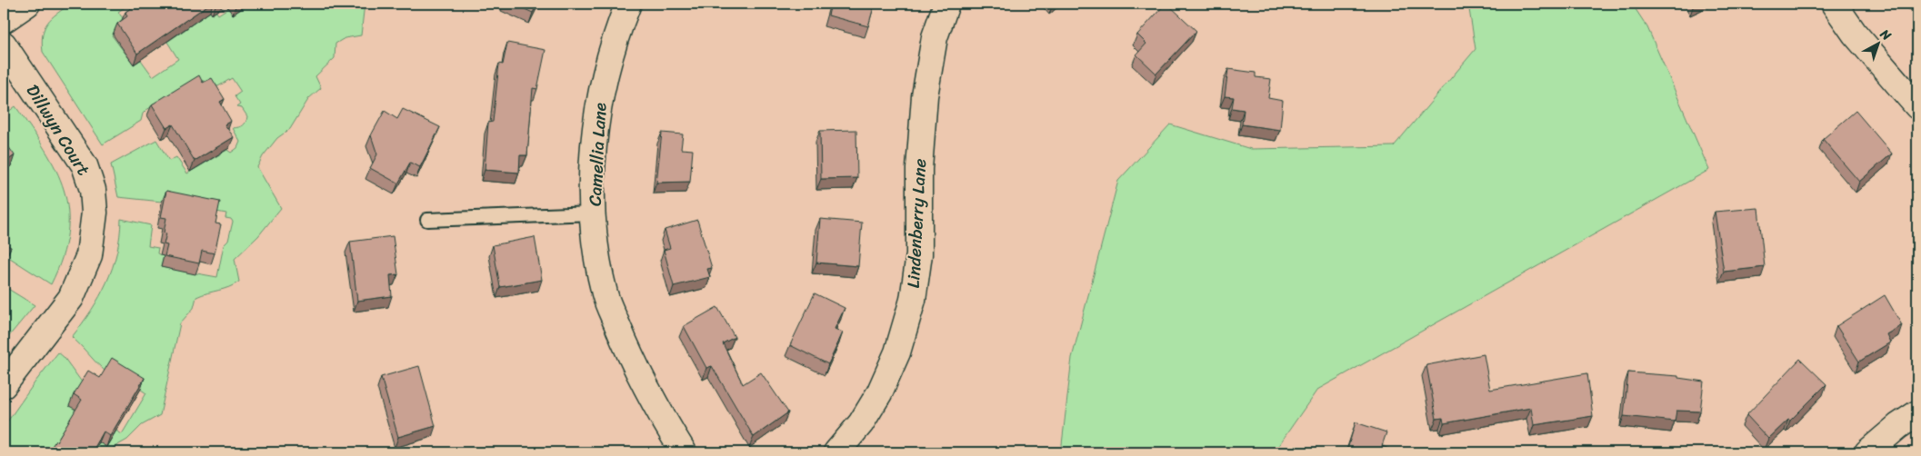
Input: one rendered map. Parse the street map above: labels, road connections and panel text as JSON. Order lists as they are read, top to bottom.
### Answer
{
  "streets": {
    "street": ["Dillwyn Court", "Camellia Lane", "Lindenberry Lane"]
  },
  "north": "top right"
}
